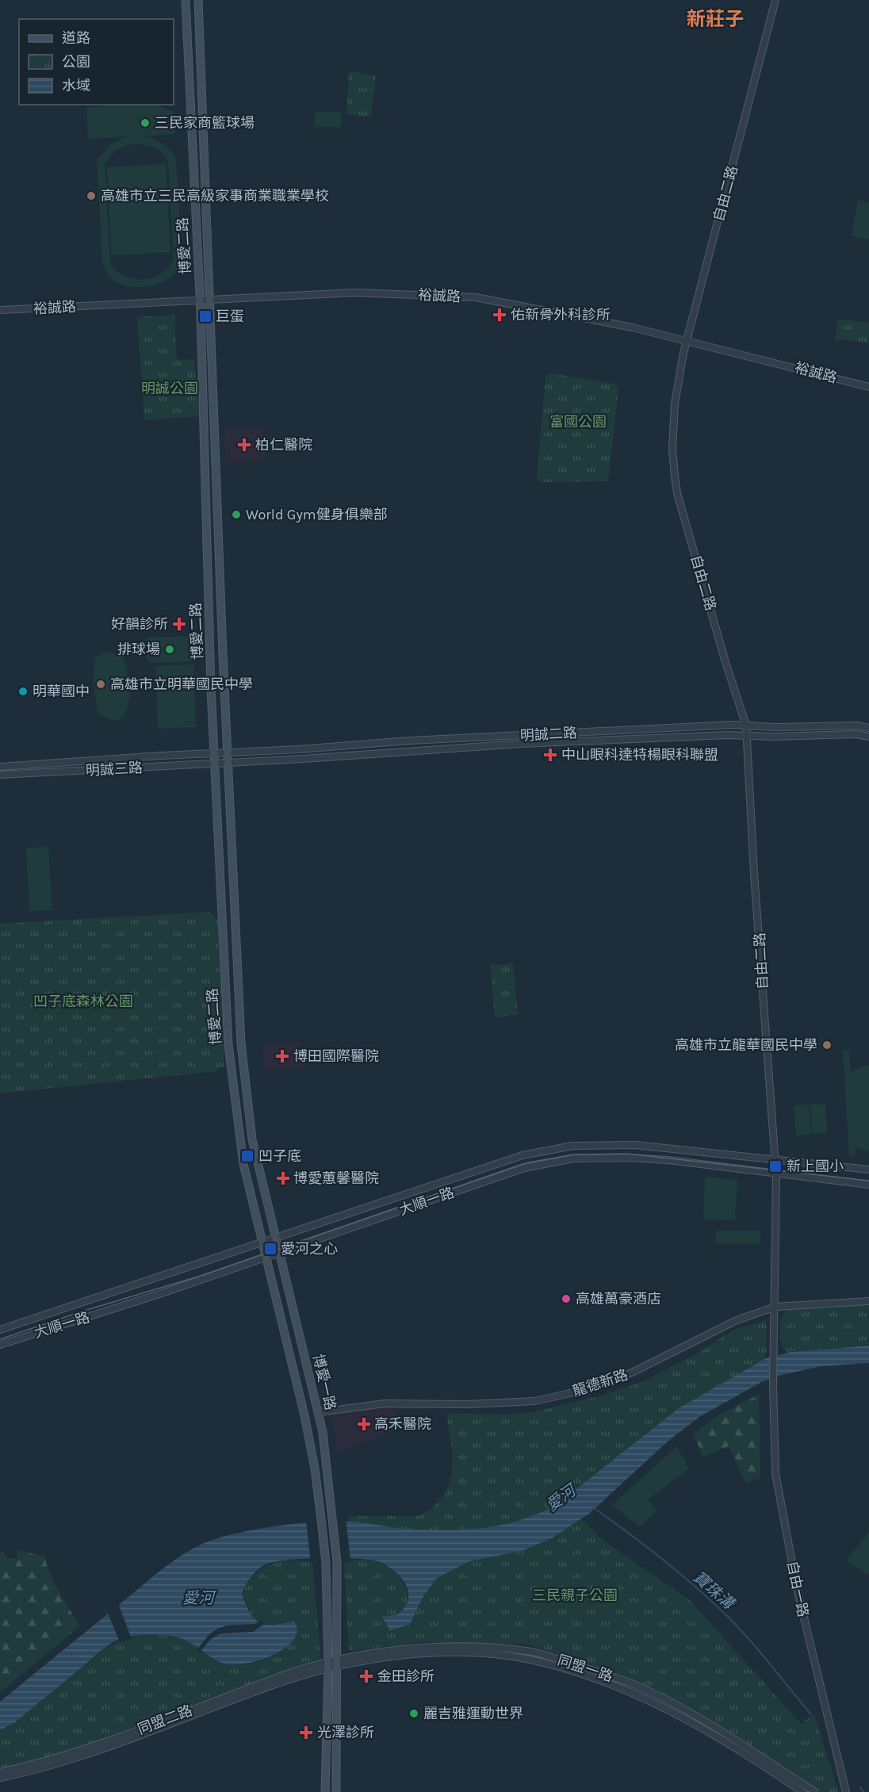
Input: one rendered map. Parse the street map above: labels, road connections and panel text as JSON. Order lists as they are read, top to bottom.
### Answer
{
  "streets": {
    "main road": ["博愛二路", "博愛一路"],
    "street": [
      "自由二路",
      "裕誠路",
      "明誠二路",
      "明誠三路",
      "大順一路",
      "龍德新路",
      "自由一路",
      "同盟一路",
      "同盟二路"
    ]
  },
  "crossings": [
    ["自由二路", "裕誠路"],
    ["自由二路", "明誠二路"],
    ["自由二路", "大順一路"],
    ["博愛二路", "裕誠路"],
    ["博愛二路", "明誠二路"],
    ["博愛二路", "明誠三路"],
    ["博愛二路", "大順一路"],
    ["博愛二路", "博愛一路"],
    ["明誠二路", "明誠三路"],
    ["大順一路", "博愛一路"],
    ["博愛一路", "龍德新路"],
    ["博愛一路", "同盟一路"],
    ["博愛一路", "同盟二路"],
    ["龍德新路", "自由一路"],
    ["同盟一路", "同盟二路"]
  ],
  "districts": ["新莊子"],
  "water": ["愛河", "寶珠溝"],
  "parks": [
    "明誠公園",
    "富國公園",
    "凹子底森林公園",
    "三民親子公園"
  ],
  "places": {
    "other": [
      "三民家商籃球場",
      "高雄市立三民高級家事商業職業學校",
      "World Gym健身俱樂部",
      "排球場",
      "高雄市立明華國民中學",
      "明華國中",
      "高雄市立龍華國民中學",
      "高雄萬豪酒店",
      "麗吉雅運動世界"
    ],
    "health": [
      "佑新骨外科診所",
      "柏仁醫院",
      "好韻診所",
      "中山眼科達特楊眼科聯盟",
      "博田國際醫院",
      "博愛蕙馨醫院",
      "高禾醫院",
      "金田診所",
      "光澤診所"
    ],
    "transit": [
      "巨蛋",
      "凹子底",
      "新上國小",
      "愛河之心"
    ]
  },
  "legend": ["道路", "公園", "水域"]
}
